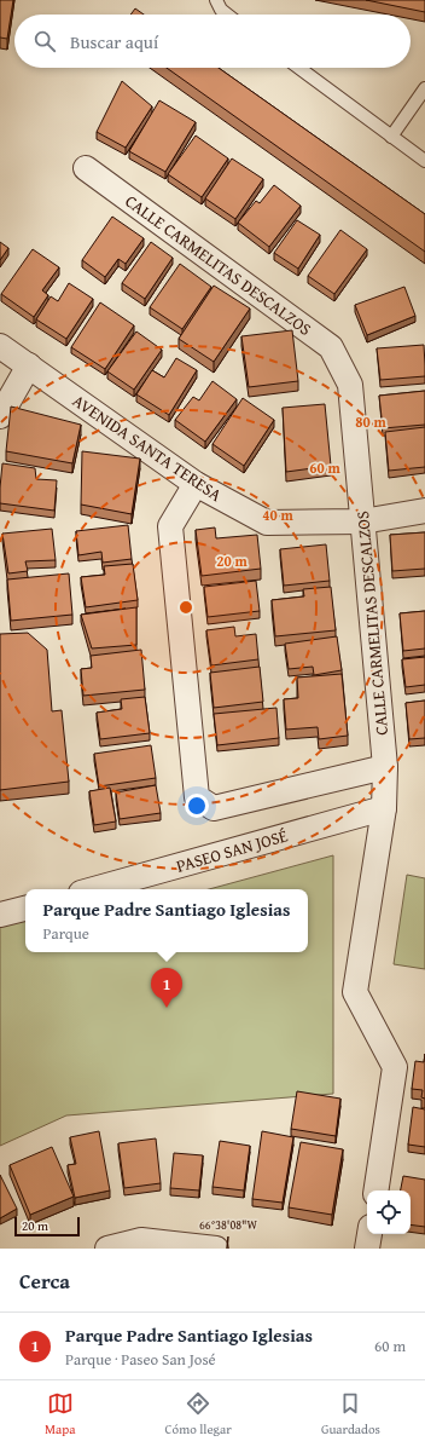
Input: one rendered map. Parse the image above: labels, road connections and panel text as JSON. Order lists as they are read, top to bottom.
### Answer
{
  "streets": {
    "street": ["CALLE CARMELITAS DESCALZOS", "AVENIDA SANTA TERESA", "PASEO SAN JOSÉ"]
  },
  "crossings": [
    ["CALLE CARMELITAS DESCALZOS", "AVENIDA SANTA TERESA"],
    ["CALLE CARMELITAS DESCALZOS", "PASEO SAN JOSÉ"]
  ],
  "scale_bar": "20 m",
  "page": {
    "search": "Buscar aquí",
    "popup": ["Parque Padre Santiago Iglesias", "Parque"],
    "pins": "1",
    "scale": "20 m",
    "heading": "Cerca",
    "list": [
      {
        "mark": "1",
        "name": "Parque Padre Santiago Iglesias",
        "note": "Parque · Paseo San José",
        "value": "60 m"
      }
    ],
    "nav": ["Mapa", "Cómo llegar", "Guardados"]
  },
  "coordinates": ["66°38'08\"W"],
  "rings": [
    "80 m",
    "60 m",
    "40 m",
    "20 m"
  ]
}
